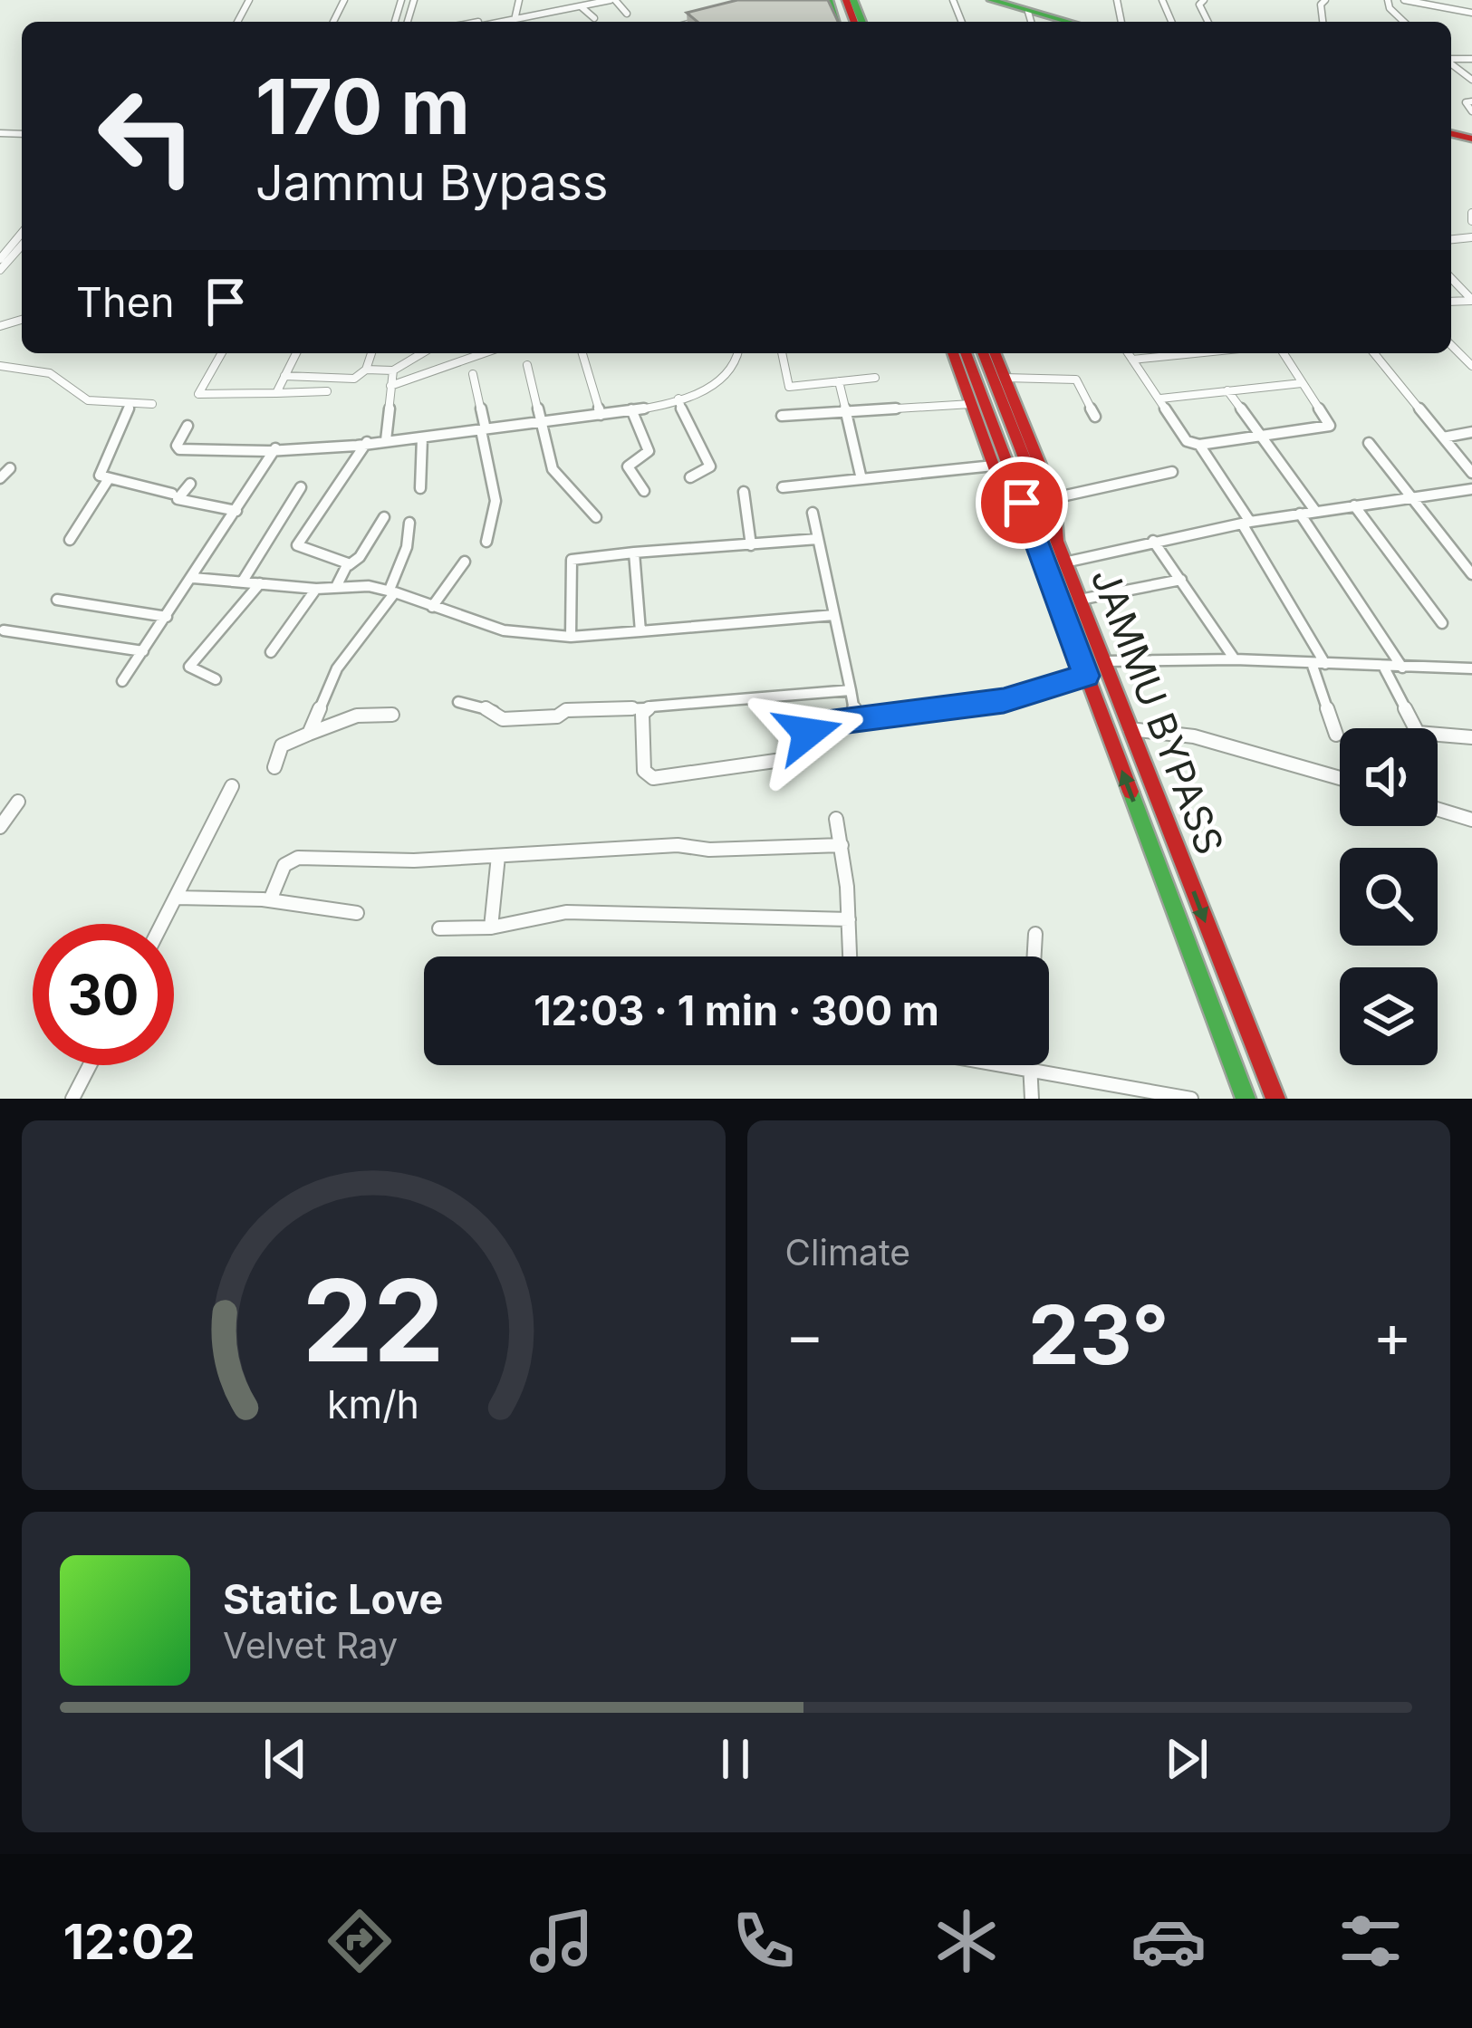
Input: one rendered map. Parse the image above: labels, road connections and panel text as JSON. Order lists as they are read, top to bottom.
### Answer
{
  "streets": {
    "main road": ["JAMMU BYPASS"]
  },
  "page": {
    "turn": ["170 m", "Jammu Bypass"],
    "then": "Then",
    "limit": "30",
    "trip": "12:03 · 1 min · 300 m",
    "tile": "Climate",
    "heat": ["−", "23°", "+"],
    "song": ["Static Love", "Velvet Ray"],
    "tabs": "12:02",
    "gauge": ["22", "km/h"]
  }
}
